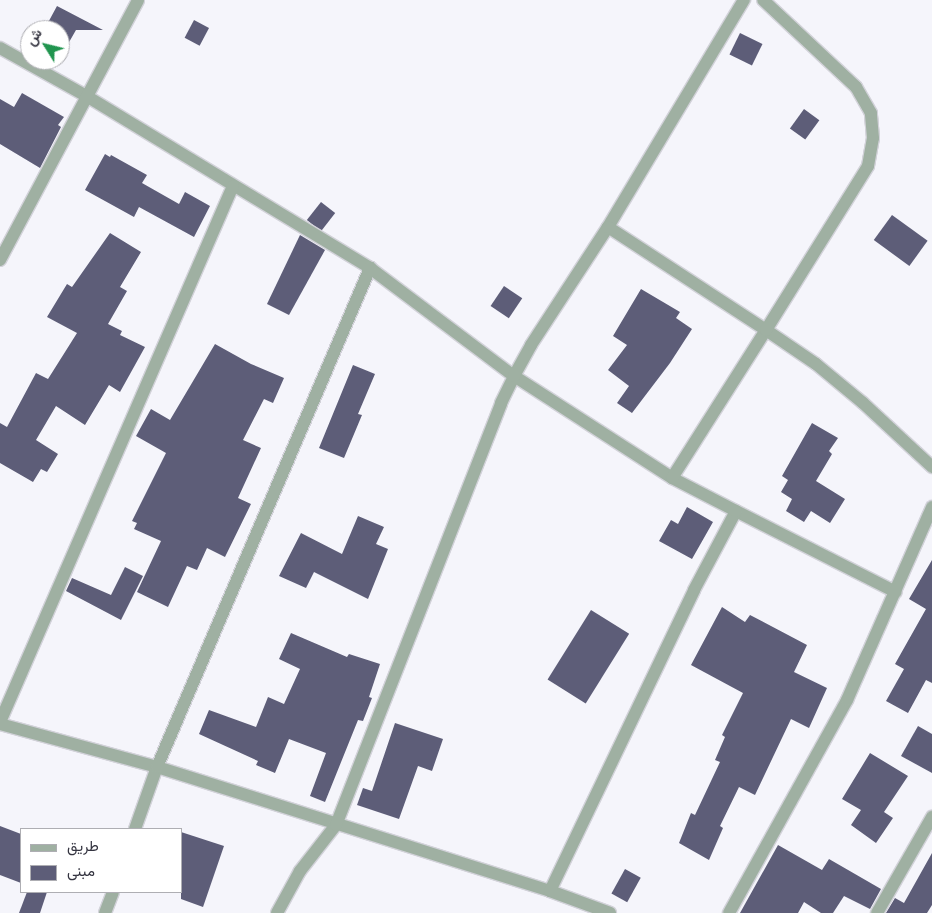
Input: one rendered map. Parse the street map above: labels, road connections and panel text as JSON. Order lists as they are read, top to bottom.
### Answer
{
  "legend": ["طريق", "مبنى"],
  "north": "top left"
}
